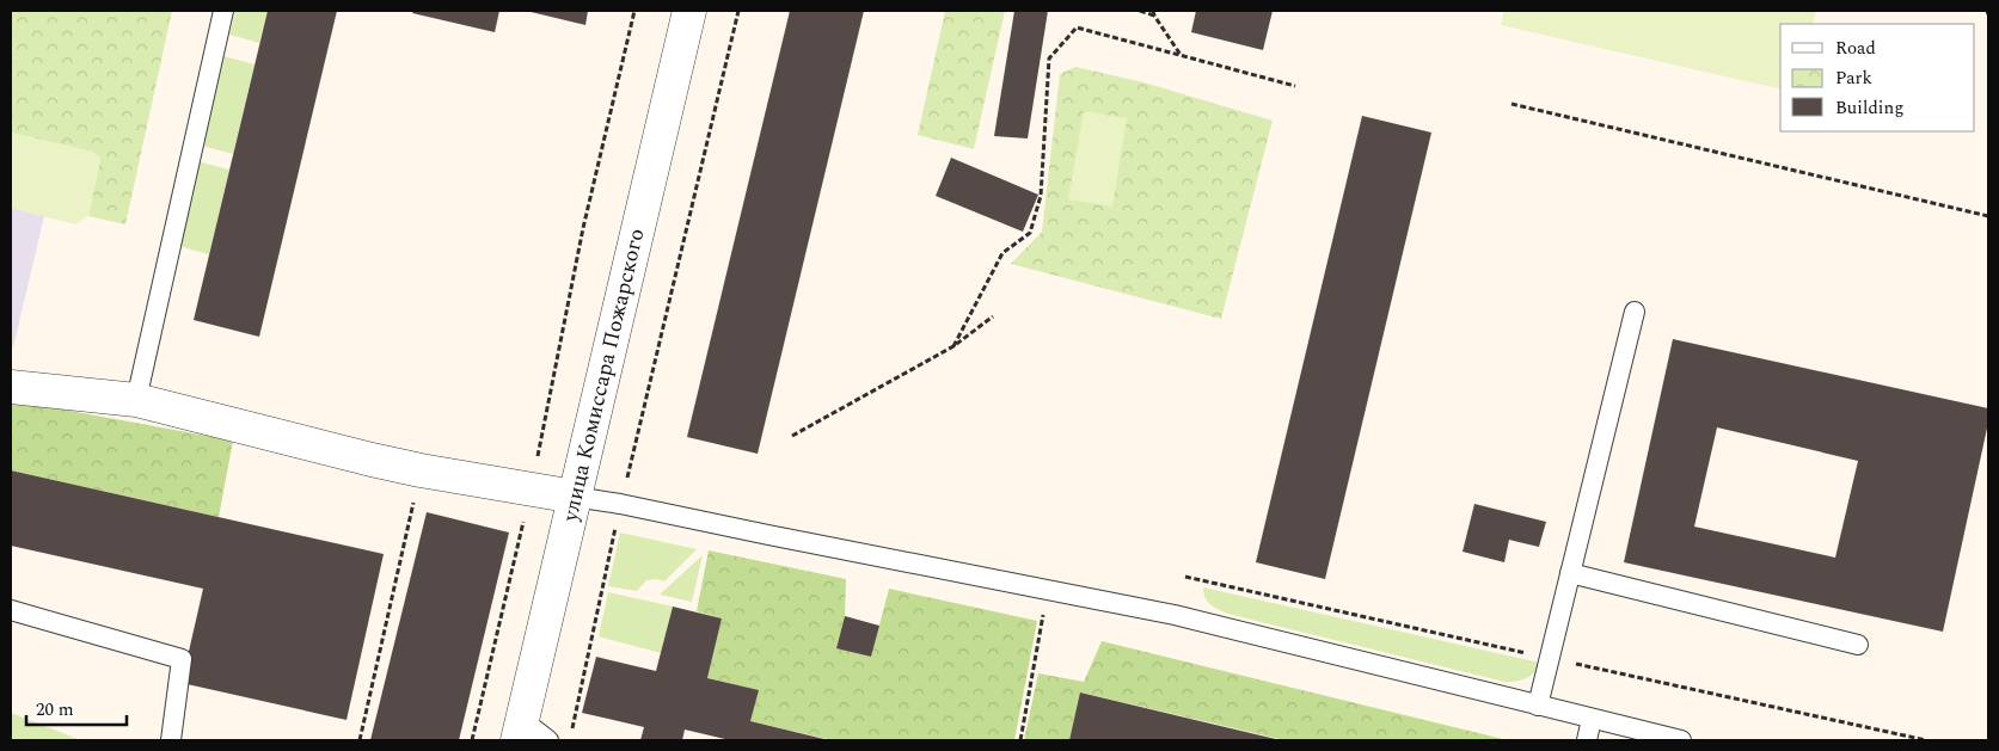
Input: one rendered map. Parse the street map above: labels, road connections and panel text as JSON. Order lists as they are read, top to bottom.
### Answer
{
  "streets": {
    "street": ["улица Комиссара Пожарского"]
  },
  "legend": ["Road", "Park", "Building"],
  "scale_bar": "20 m"
}
